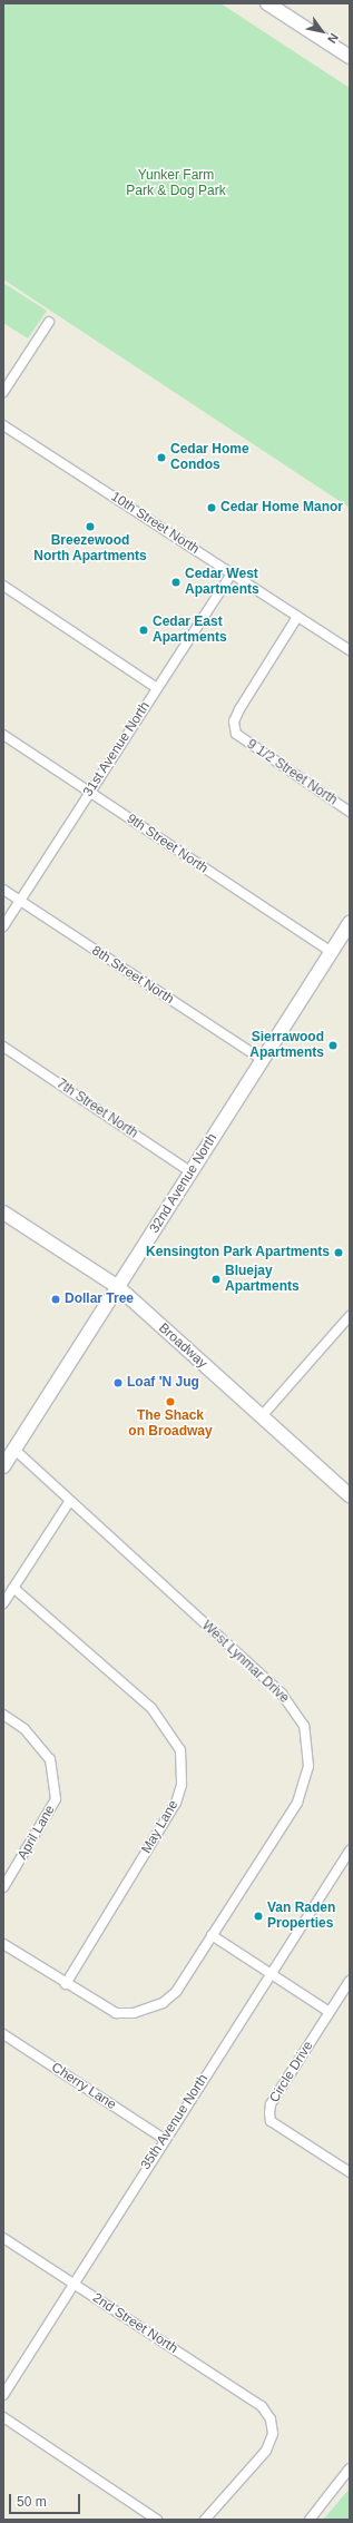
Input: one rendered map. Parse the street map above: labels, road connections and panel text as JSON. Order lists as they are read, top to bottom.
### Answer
{
  "streets": {
    "street": [
      "10th Street North",
      "31st Avenue North",
      "9 1/2 Street North",
      "9th Street North",
      "8th Street North",
      "7th Street North",
      "32nd Avenue North",
      "Broadway",
      "West Lynmar Drive",
      "May Lane",
      "April Lane",
      "Circle Drive",
      "Cherry Lane",
      "35th Avenue North",
      "2nd Street North"
    ]
  },
  "crossings": [
    ["10th Street North", "31st Avenue North"],
    ["10th Street North", "9 1/2 Street North"],
    ["31st Avenue North", "9th Street North"],
    ["31st Avenue North", "8th Street North"],
    ["9th Street North", "32nd Avenue North"],
    ["8th Street North", "32nd Avenue North"],
    ["7th Street North", "32nd Avenue North"],
    ["32nd Avenue North", "Broadway"],
    ["32nd Avenue North", "West Lynmar Drive"],
    ["West Lynmar Drive", "May Lane"],
    ["Cherry Lane", "35th Avenue North"],
    ["35th Avenue North", "2nd Street North"]
  ],
  "parks": ["Yunker Farm Park & Dog Park"],
  "places": [
    "Cedar Home Condos",
    "Cedar Home Manor",
    "Breezewood North Apartments",
    "Cedar West Apartments",
    "Cedar East Apartments",
    "Sierrawood Apartments",
    "Kensington Park Apartments",
    "Bluejay Apartments",
    "Dollar Tree",
    "Loaf 'N Jug",
    "The Shack on Broadway",
    "Van Raden Properties"
  ],
  "scale_bar": "50 m",
  "north": "bottom right"
}
